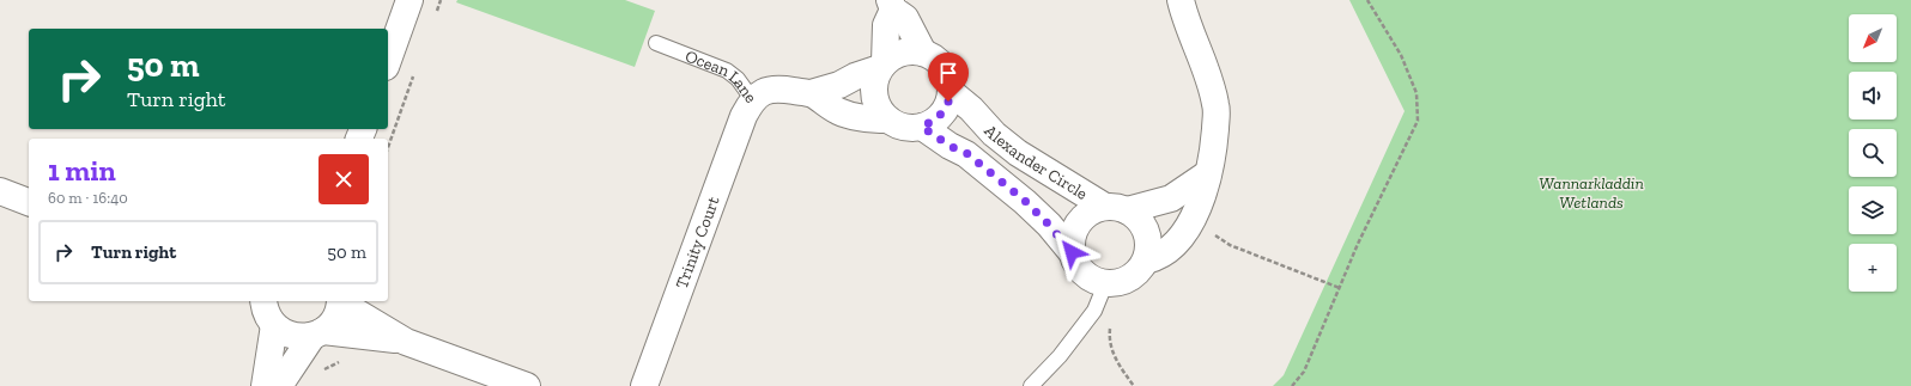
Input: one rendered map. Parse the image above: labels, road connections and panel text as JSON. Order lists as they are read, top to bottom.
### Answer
{
  "streets": {
    "street": ["Ocean Lane", "Alexander Circle", "Trinity Court"]
  },
  "crossings": [
    ["Ocean Lane", "Alexander Circle"],
    ["Ocean Lane", "Trinity Court"]
  ],
  "parks": ["Wannarkladdin Wetlands"],
  "north": "bottom left",
  "page": {
    "map_buttons": "+",
    "turn": ["50 m", "Turn right"],
    "heading": ["1 min", "60 m · 16:40"],
    "list": [
      {
        "name": "Turn right",
        "value": "50 m"
      }
    ]
  }
}
